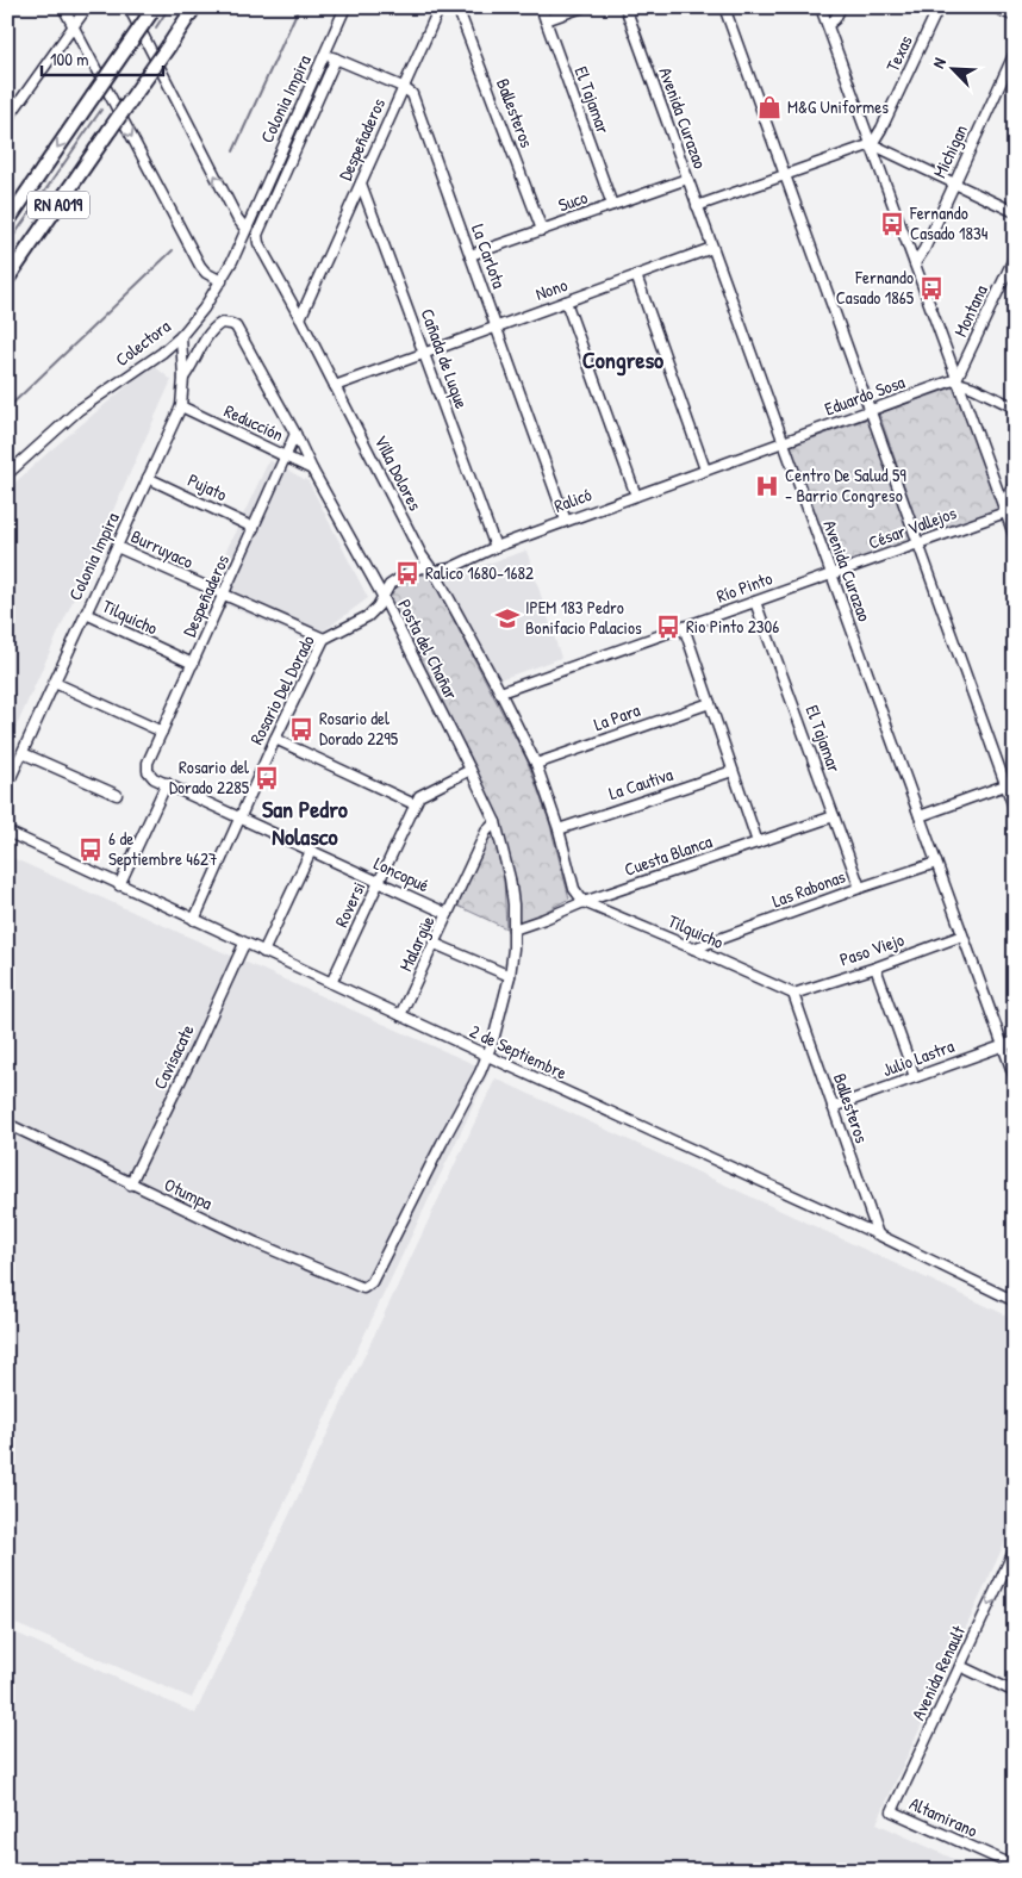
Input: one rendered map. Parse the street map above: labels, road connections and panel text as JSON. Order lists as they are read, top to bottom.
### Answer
{
  "streets": {
    "highway": ["RN A019"],
    "street": [
      "Texas",
      "Colonia Impira",
      "El Tajamar",
      "Ballesteros",
      "Avenida Curazao",
      "Despeñaderos",
      "Michigan",
      "Suco",
      "La Carlota",
      "Nono",
      "Montana",
      "Colectora",
      "Cañada de Luque",
      "Eduardo Sosa",
      "Reducción",
      "Villa Dolores",
      "Pujato",
      "Ralicó",
      "César Vallejos",
      "Burruyaco",
      "Río Pinto",
      "Tilquicho",
      "Posta del Chañar",
      "Rosario Del Dorado",
      "La Para",
      "La Cautiva",
      "Cuesta Blanca",
      "Loncopué",
      "Las Rabonas",
      "Roversi",
      "Malargüe",
      "Paso Viejo",
      "2 de Septiembre",
      "Cavisacate",
      "Julio Lastra",
      "Otumpa",
      "Avenida Renault",
      "Altamirano"
    ]
  },
  "crossings": [
    ["Colonia Impira", "Colectora"],
    ["Colonia Impira", "Reducción"],
    ["Colonia Impira", "Pujato"],
    ["Colonia Impira", "Burruyaco"],
    ["Colonia Impira", "Tilquicho"],
    ["Colonia Impira", "Posta del Chañar"],
    ["El Tajamar", "Suco"],
    ["El Tajamar", "Río Pinto"],
    ["El Tajamar", "Cuesta Blanca"],
    ["El Tajamar", "Las Rabonas"],
    ["Ballesteros", "Suco"],
    ["Ballesteros", "Tilquicho"],
    ["Ballesteros", "Paso Viejo"],
    ["Ballesteros", "2 de Septiembre"],
    ["Ballesteros", "Julio Lastra"],
    ["Avenida Curazao", "Suco"],
    ["Avenida Curazao", "Nono"],
    ["Avenida Curazao", "Eduardo Sosa"],
    ["Avenida Curazao", "Ralicó"],
    ["Avenida Curazao", "César Vallejos"],
    ["Avenida Curazao", "Río Pinto"],
    ["Avenida Curazao", "Las Rabonas"],
    ["Avenida Curazao", "Paso Viejo"],
    ["Avenida Curazao", "Julio Lastra"],
    ["Despeñaderos", "La Carlota"],
    ["Despeñaderos", "Cañada de Luque"],
    ["Despeñaderos", "Reducción"],
    ["Despeñaderos", "Villa Dolores"],
    ["Despeñaderos", "Pujato"],
    ["Despeñaderos", "Burruyaco"],
    ["Despeñaderos", "Tilquicho"],
    ["Despeñaderos", "Posta del Chañar"],
    ["Despeñaderos", "Loncopué"],
    ["Suco", "La Carlota"],
    ["La Carlota", "Nono"],
    ["La Carlota", "Ralicó"],
    ["Nono", "Cañada de Luque"],
    ["Nono", "Villa Dolores"],
    ["Montana", "Eduardo Sosa"],
    ["Cañada de Luque", "Ralicó"],
    ["Eduardo Sosa", "Ralicó"],
    ["Reducción", "Posta del Chañar"],
    ["Villa Dolores", "Ralicó"],
    ["Villa Dolores", "Río Pinto"],
    ["Villa Dolores", "Tilquicho"],
    ["Villa Dolores", "La Para"],
    ["Villa Dolores", "La Cautiva"],
    ["Villa Dolores", "Cuesta Blanca"],
    ["Ralicó", "Posta del Chañar"],
    ["Ralicó", "Rosario Del Dorado"],
    ["César Vallejos", "Río Pinto"],
    ["Burruyaco", "Rosario Del Dorado"],
    ["Tilquicho", "Cuesta Blanca"],
    ["Tilquicho", "Las Rabonas"],
    ["Tilquicho", "Paso Viejo"],
    ["Posta del Chañar", "Rosario Del Dorado"],
    ["Posta del Chañar", "Cuesta Blanca"],
    ["Posta del Chañar", "Roversi"],
    ["Posta del Chañar", "Malargüe"],
    ["Posta del Chañar", "2 de Septiembre"],
    ["Posta del Chañar", "Otumpa"],
    ["Rosario Del Dorado", "Loncopué"],
    ["Rosario Del Dorado", "2 de Septiembre"],
    ["Loncopué", "Roversi"],
    ["Loncopué", "Malargüe"],
    ["Roversi", "2 de Septiembre"],
    ["Malargüe", "2 de Septiembre"],
    ["2 de Septiembre", "Cavisacate"],
    ["Cavisacate", "Otumpa"],
    ["Avenida Renault", "Altamirano"]
  ],
  "one_way": ["Avenida Renault"],
  "districts": ["Congreso", "San Pedro Nolasco"],
  "places": {
    "shop": ["M&G Uniformes"],
    "bus stop": [
      "Fernando Casado 1834",
      "Fernando Casado 1865",
      "Ralico 1680-1682",
      "Rio Pinto 2306",
      "Rosario del Dorado 2295",
      "Rosario del Dorado 2285",
      "6 de Septiembre 4627"
    ],
    "hospital": ["Centro De Salud 59 - Barrio Congreso"],
    "school or university": ["IPEM 183 Pedro Bonifacio Palacios"]
  },
  "scale_bar": "100 m",
  "north": "top left"
}
